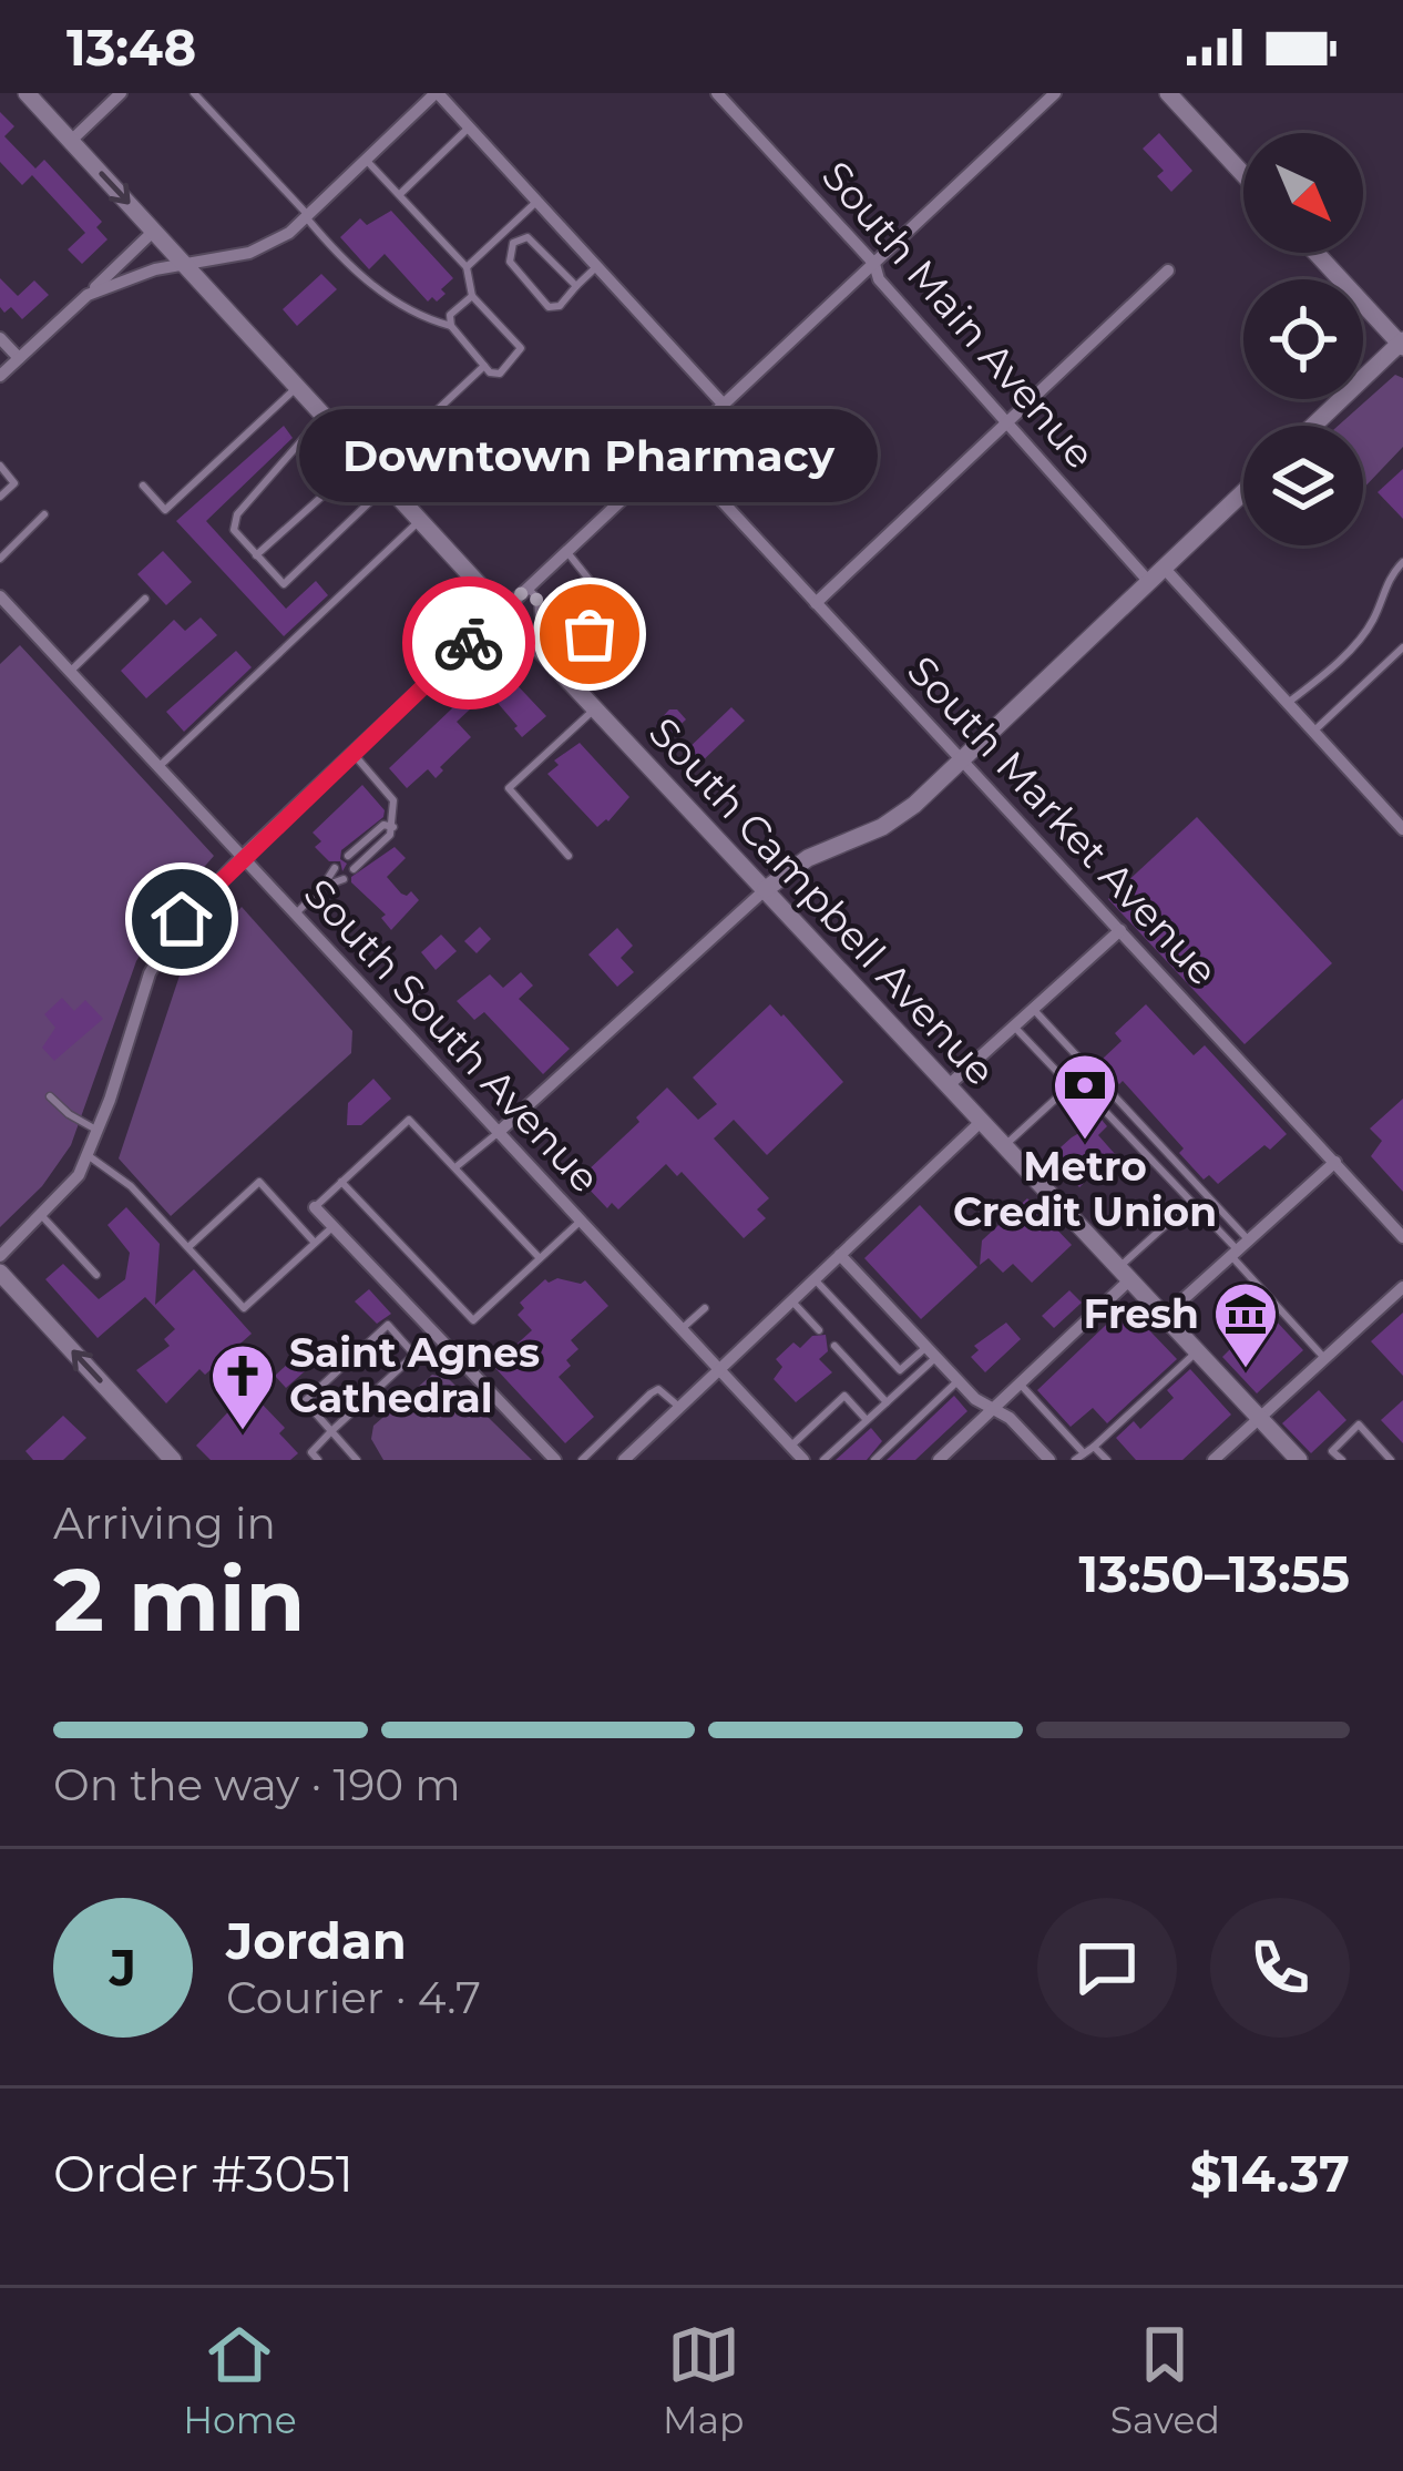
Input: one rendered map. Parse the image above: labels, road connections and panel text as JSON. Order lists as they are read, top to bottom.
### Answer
{
  "streets": {
    "main road": ["South Campbell Avenue"],
    "street": ["South Main Avenue", "South Market Avenue", "South South Avenue"]
  },
  "places": {
    "other": ["Downtown Pharmacy"],
    "bank": ["Metro Credit Union"],
    "museum": ["Fresh"],
    "church": ["Saint Agnes Cathedral"]
  },
  "north": "bottom right",
  "page": {
    "status": "13:48",
    "bubble": "Downtown Pharmacy",
    "heading": ["2 min", "Arriving in", "13:50–13:55"],
    "panel": [
      "Jordan",
      "Courier · 4.7",
      "Order #3051",
      "$14.37"
    ],
    "bar": "On the way · 190 m",
    "round": "J",
    "tabs": ["Home", "Map", "Saved"]
  }
}
